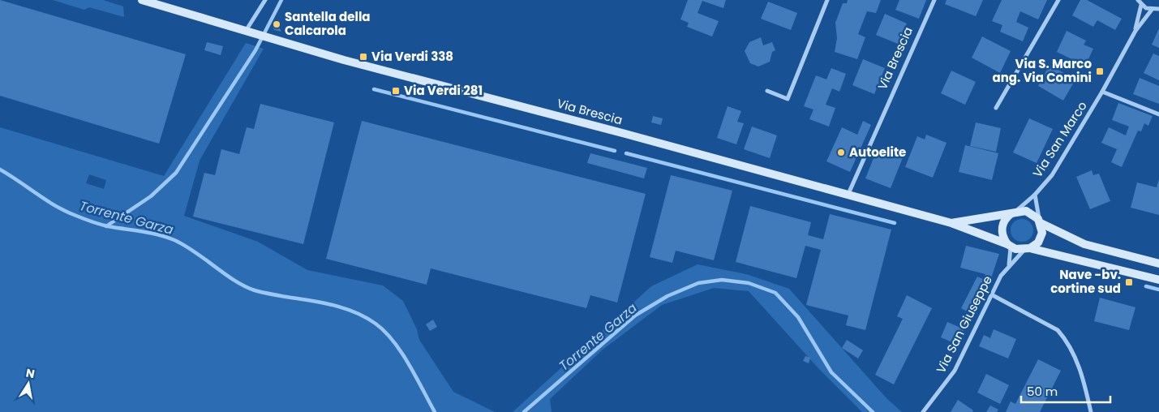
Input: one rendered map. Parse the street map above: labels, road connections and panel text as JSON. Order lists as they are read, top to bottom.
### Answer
{
  "streets": {
    "main road": ["Via Brescia"],
    "street": ["Via San Marco", "Via San Giuseppe"]
  },
  "crossings": [
    ["Via Brescia", "Via San Marco"],
    ["Via Brescia", "Via San Giuseppe"],
    ["Via San Marco", "Via San Giuseppe"]
  ],
  "water": ["Torrente Garza"],
  "places": {
    "other": ["Santella della Calcarola", "Autoelite"],
    "transit": [
      "Via Verdi 338",
      "Via S. Marco ang. Via Comini",
      "Via Verdi 281",
      "Nave -bv. cortine sud"
    ]
  },
  "scale_bar": "50 m",
  "north": "top"
}
